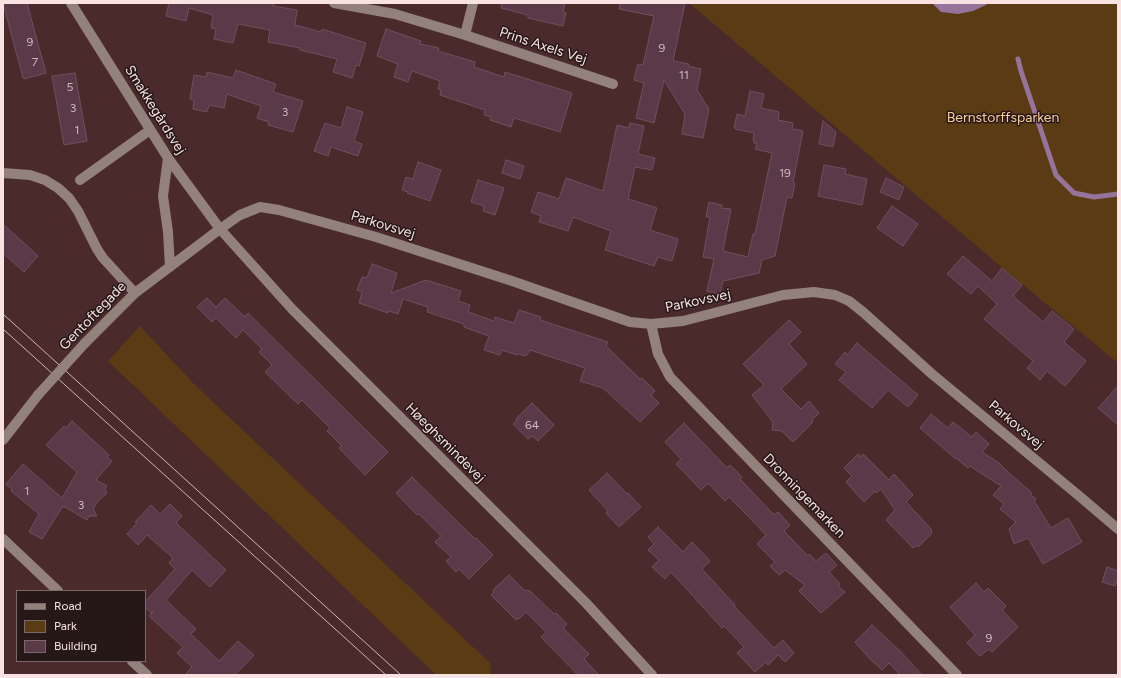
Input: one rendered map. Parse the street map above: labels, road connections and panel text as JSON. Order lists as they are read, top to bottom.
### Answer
{
  "streets": {
    "street": [
      "Prins Axels Vej",
      "Smakkegårdsvej",
      "Parkovsvej",
      "Gentoftegade",
      "Høeghsmindevej",
      "Dronningemarken"
    ]
  },
  "crossings": [
    ["Smakkegårdsvej", "Parkovsvej"],
    ["Smakkegårdsvej", "Gentoftegade"],
    ["Smakkegårdsvej", "Høeghsmindevej"],
    ["Parkovsvej", "Gentoftegade"],
    ["Parkovsvej", "Høeghsmindevej"],
    ["Parkovsvej", "Dronningemarken"],
    ["Gentoftegade", "Høeghsmindevej"]
  ],
  "parks": ["Bernstorffsparken"],
  "house_numbers": [
    "9",
    "9",
    "7",
    "11",
    "5",
    "3",
    "3",
    "1",
    "19",
    "64",
    "1",
    "3",
    "9"
  ],
  "legend": ["Road", "Park", "Building"]
}
